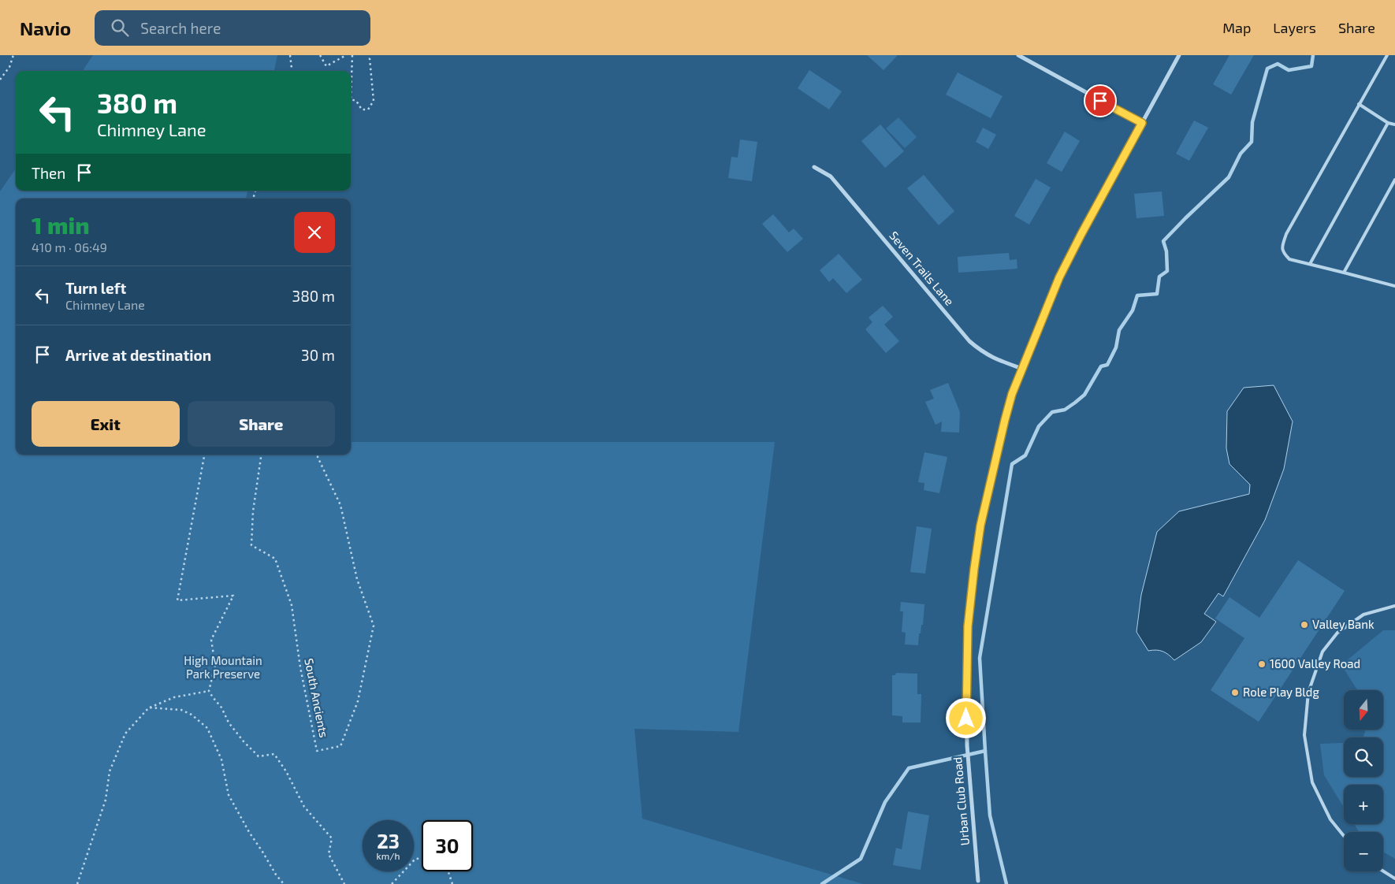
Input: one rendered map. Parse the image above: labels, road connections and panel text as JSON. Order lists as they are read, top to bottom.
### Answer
{
  "streets": {
    "street": ["Seven Trails Lane", "Urban Club Road"],
    "path": ["South Ancients"]
  },
  "crossings": [
    ["Seven Trails Lane", "Urban Club Road"]
  ],
  "parks": ["High Mountain Park Preserve"],
  "places": ["Valley Bank", "1600 Valley Road", "Role Play Bldg"],
  "north": "bottom",
  "page": {
    "header": "Navio",
    "search": "Search here",
    "nav": ["Map", "Layers", "Share"],
    "turn": ["380 m", "Chimney Lane"],
    "then": "Then",
    "heading": ["1 min", "410 m · 06:49"],
    "list": [
      {
        "name": "Turn left",
        "note": "Chimney Lane",
        "value": "380 m"
      },
      {
        "name": "Arrive at destination",
        "value": "30 m"
      }
    ],
    "buttons": ["Exit", "Share"],
    "map_buttons": ["+", "−"],
    "speed": "23 km/h",
    "limit": "30"
  }
}
